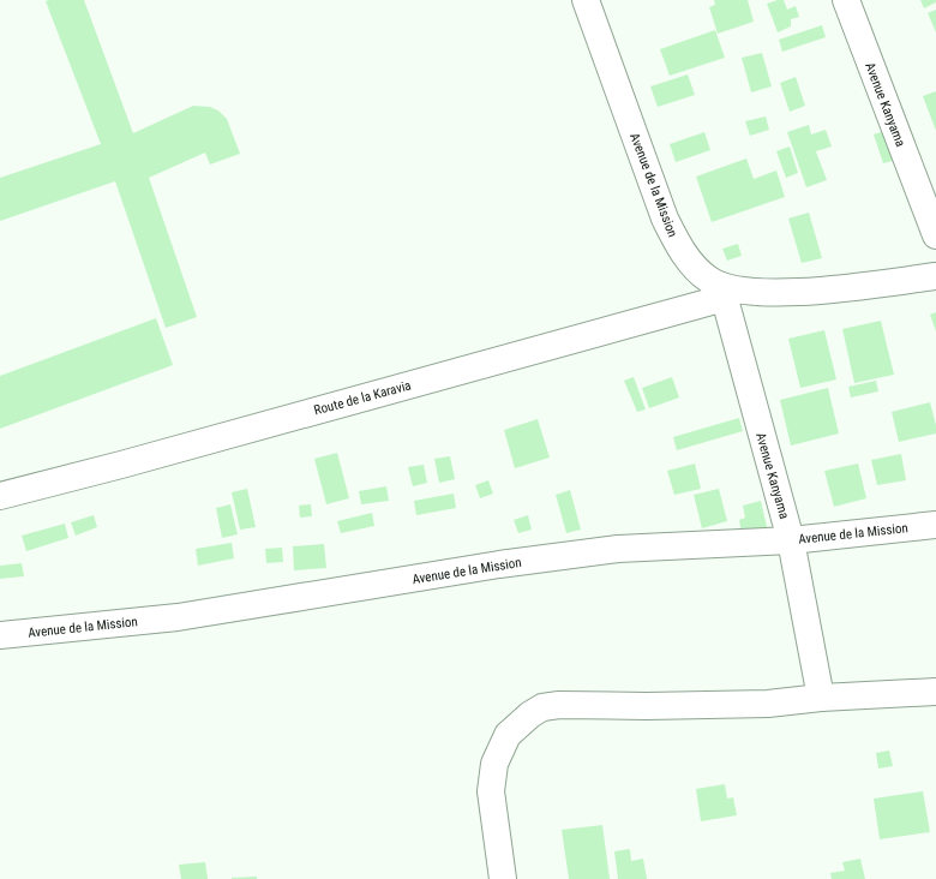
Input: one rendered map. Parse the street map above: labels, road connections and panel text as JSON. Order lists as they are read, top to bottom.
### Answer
{
  "streets": {
    "street": ["Avenue Kanyama", "Avenue de la Mission", "Route de la Karavia"]
  },
  "crossings": [
    ["Avenue Kanyama", "Avenue de la Mission"],
    ["Avenue Kanyama", "Route de la Karavia"],
    ["Avenue de la Mission", "Route de la Karavia"]
  ]
}
